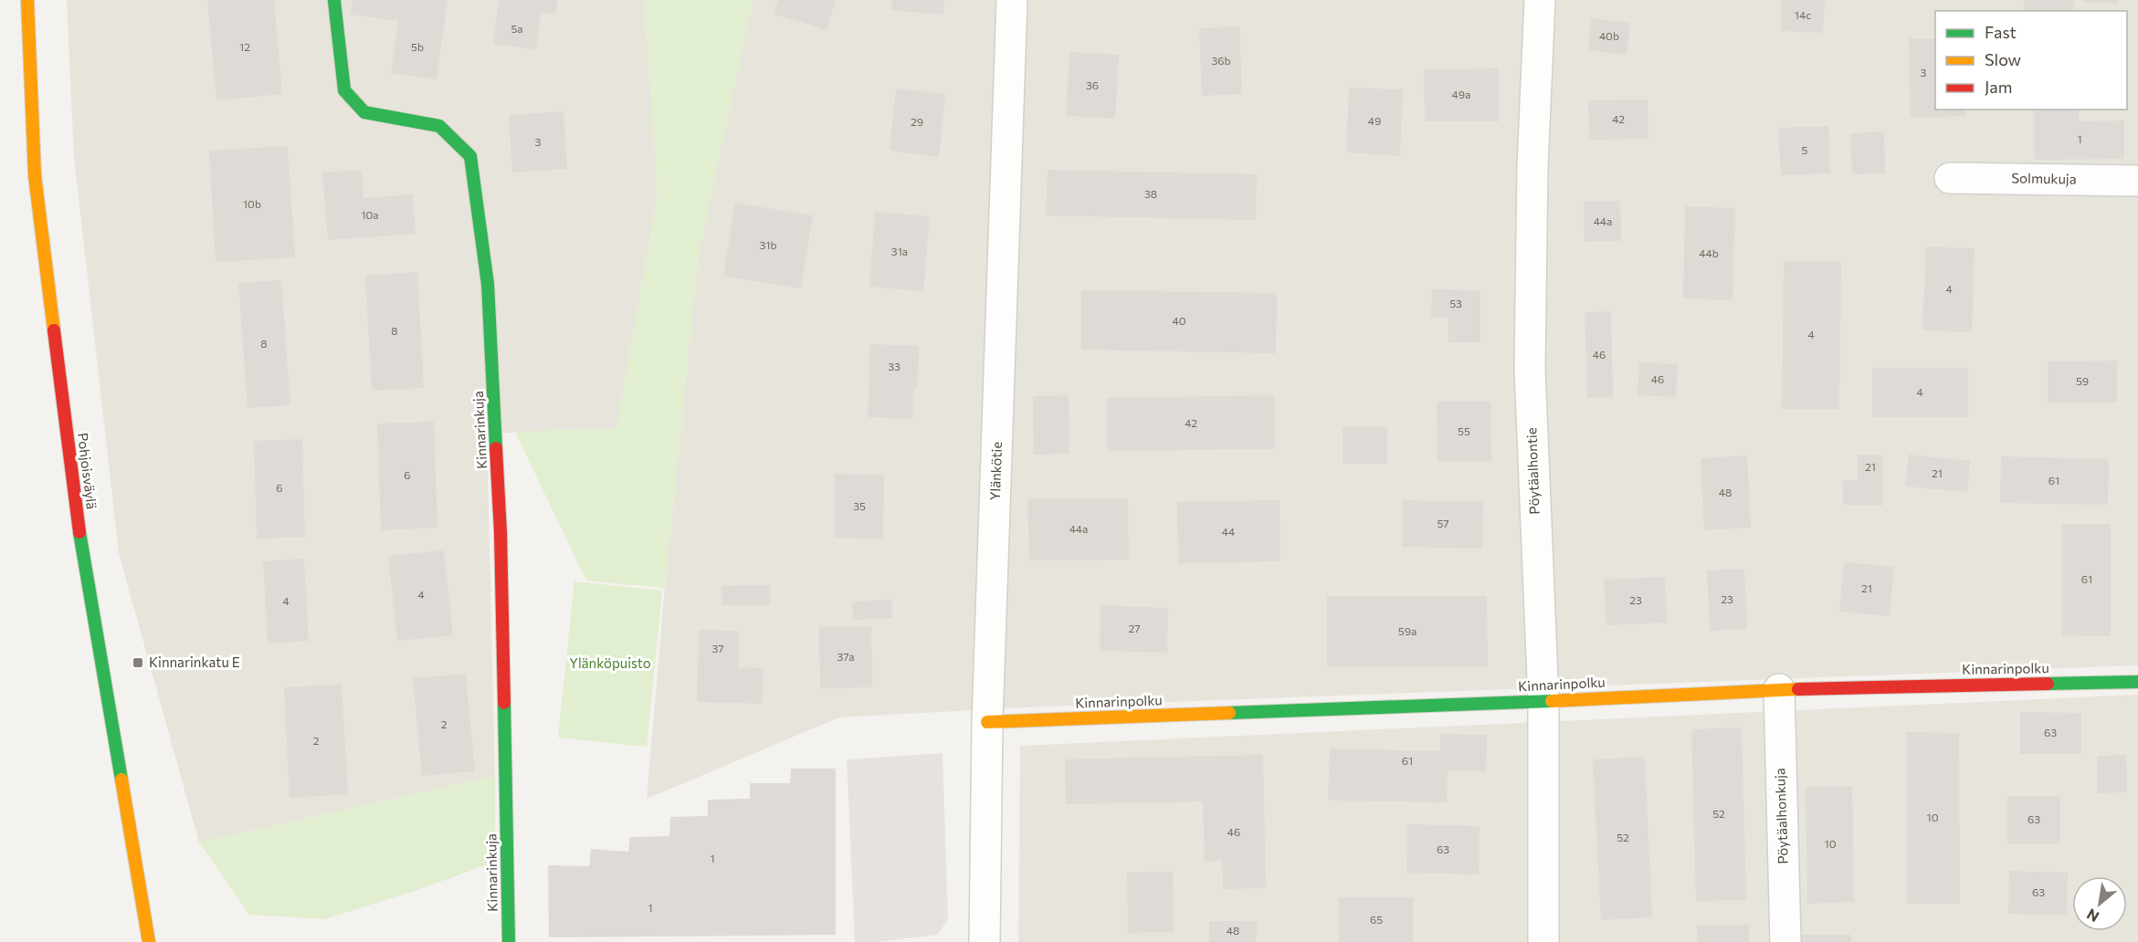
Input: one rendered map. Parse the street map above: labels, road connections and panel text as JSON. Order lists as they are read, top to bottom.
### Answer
{
  "streets": {
    "street": [
      "Solmukuja",
      "Kinnarinkuja",
      "Pohjoisväylä",
      "Ylänkötie",
      "Pöytäalhontie",
      "Kinnarinpolku",
      "Pöytäalhonkuja"
    ]
  },
  "crossings": [
    ["Ylänkötie", "Kinnarinpolku"],
    ["Pöytäalhontie", "Kinnarinpolku"],
    ["Kinnarinpolku", "Pöytäalhonkuja"]
  ],
  "parks": ["Ylänköpuisto"],
  "places": {
    "transit": ["Kinnarinkatu E"]
  },
  "house_numbers": [
    "14c",
    "5a",
    "40b",
    "12",
    "5b",
    "36b",
    "3",
    "36",
    "49a",
    "42",
    "49",
    "29",
    "1",
    "3",
    "5",
    "38",
    "10b",
    "10a",
    "44a",
    "31b",
    "31a",
    "44b",
    "4",
    "53",
    "40",
    "8",
    "4",
    "8",
    "46",
    "33",
    "46",
    "59",
    "4",
    "42",
    "55",
    "21",
    "21",
    "6",
    "61",
    "6",
    "48",
    "35",
    "57",
    "44a",
    "44",
    "61",
    "21",
    "4",
    "23",
    "23",
    "4",
    "27",
    "59a",
    "37",
    "37a",
    "2",
    "63",
    "2",
    "61",
    "52",
    "10",
    "63",
    "46",
    "52",
    "10",
    "63",
    "1",
    "63",
    "1",
    "65",
    "48"
  ],
  "legend": ["Fast", "Slow", "Jam"],
  "north": "bottom left"
}
